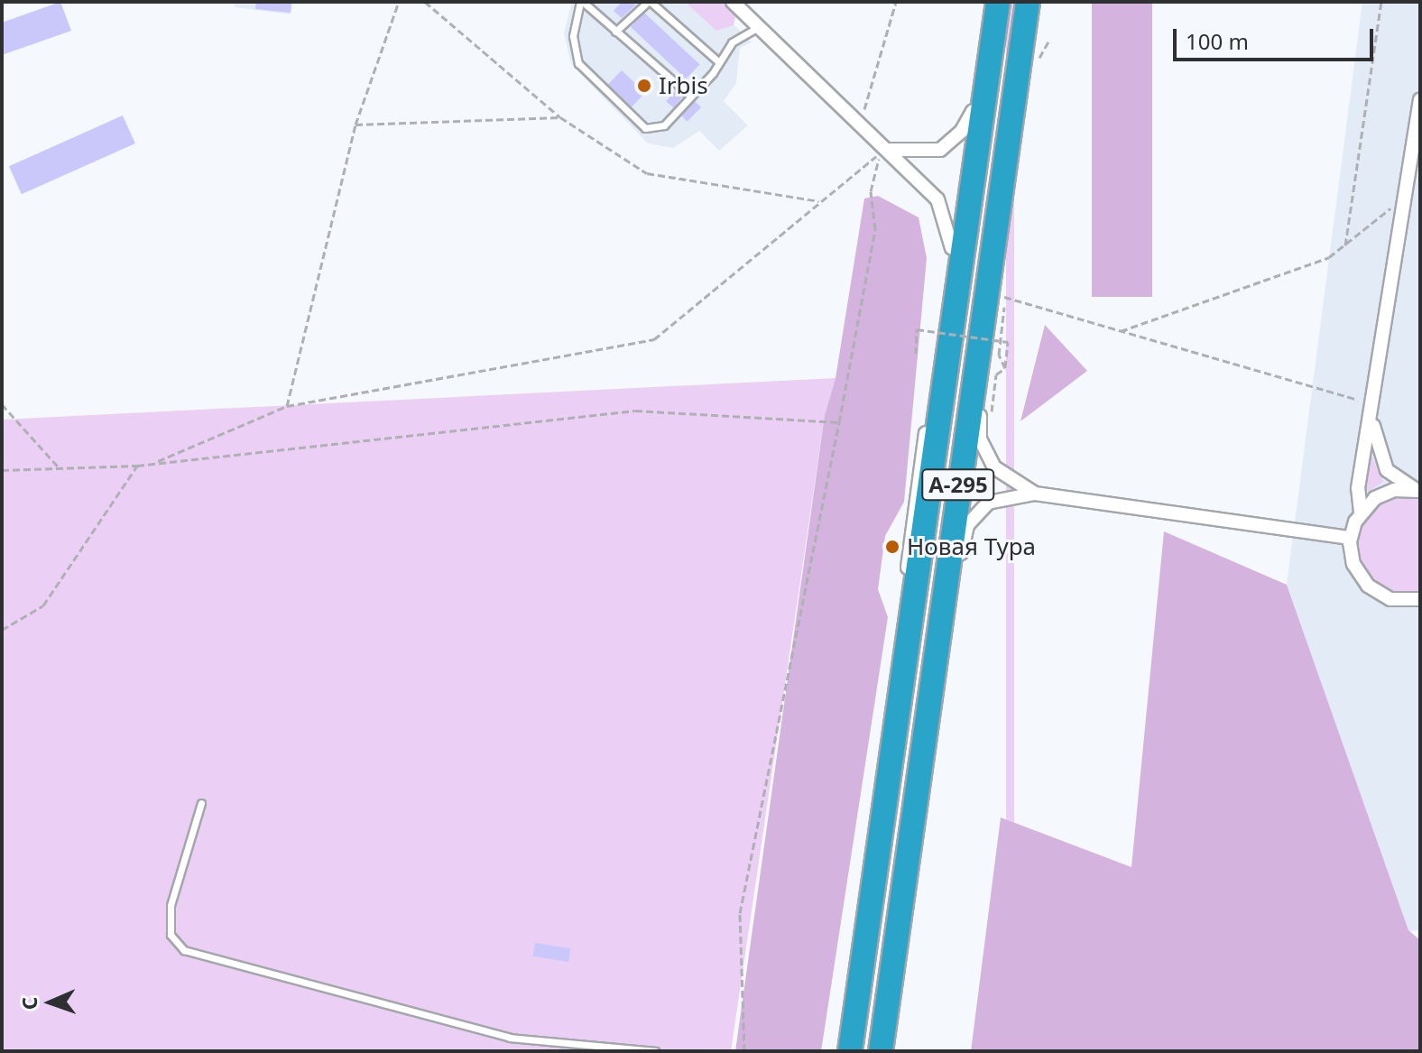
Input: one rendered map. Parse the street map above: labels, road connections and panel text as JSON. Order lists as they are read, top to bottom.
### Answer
{
  "streets": {
    "highway": ["А-295"]
  },
  "places": ["Irbis", "Новая Тура"],
  "scale_bar": "100 m",
  "north": "left"
}
